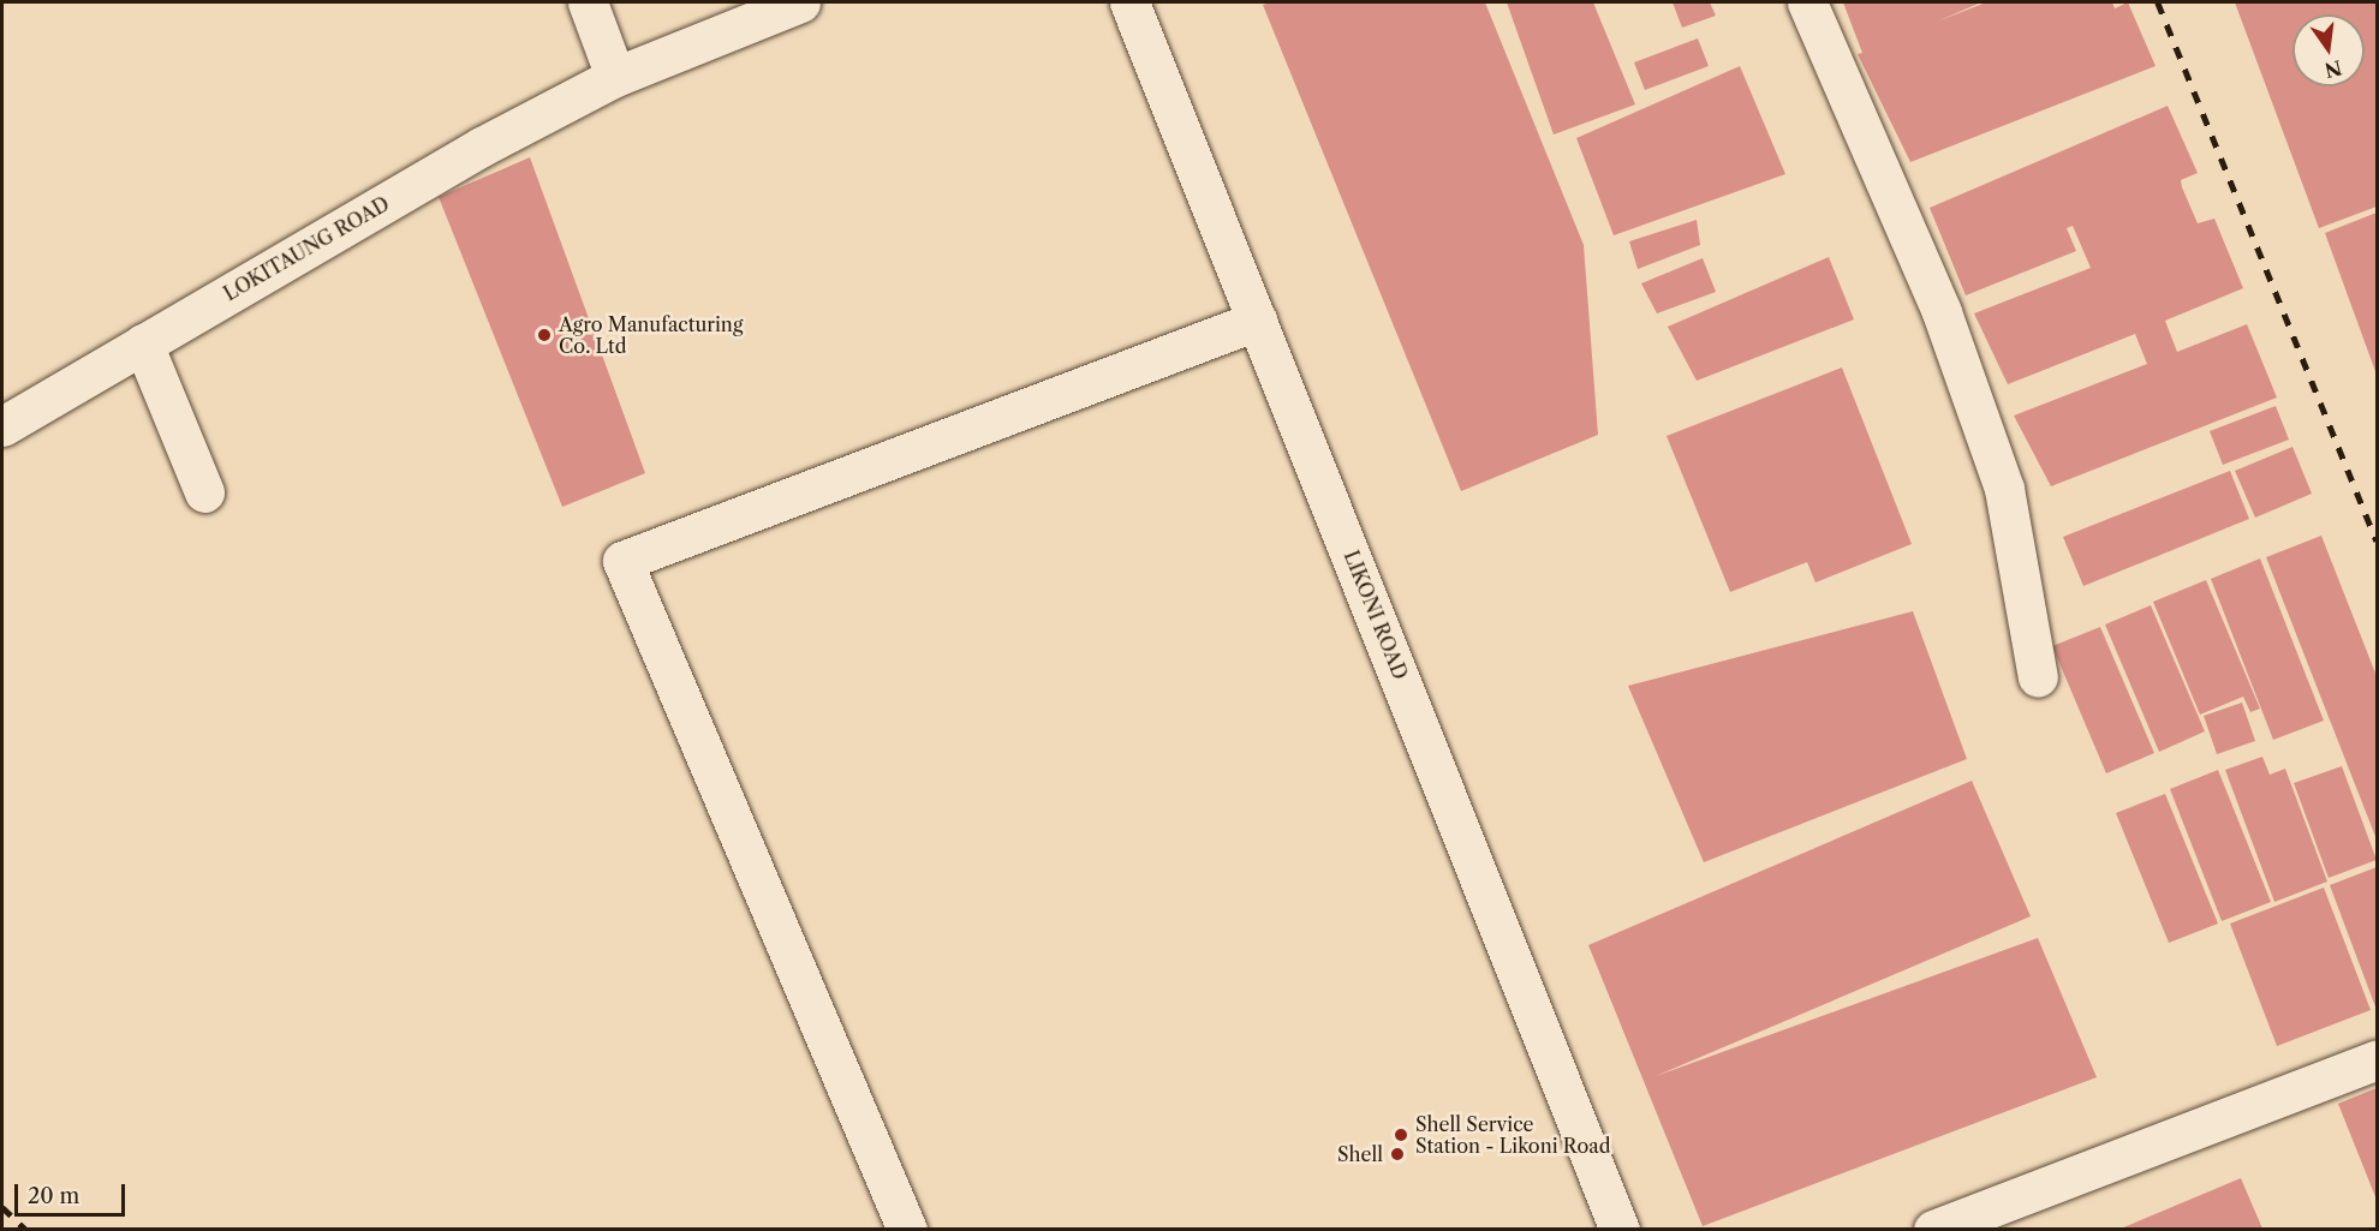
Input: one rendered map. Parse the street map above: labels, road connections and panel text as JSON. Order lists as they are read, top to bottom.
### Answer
{
  "streets": {
    "street": ["LOKITAUNG ROAD", "LIKONI ROAD"]
  },
  "places": ["Agro Manufacturing Co. Ltd", "Shell Service Station - Likoni Road", "Shell"],
  "scale_bar": "20 m",
  "north": "bottom"
}
